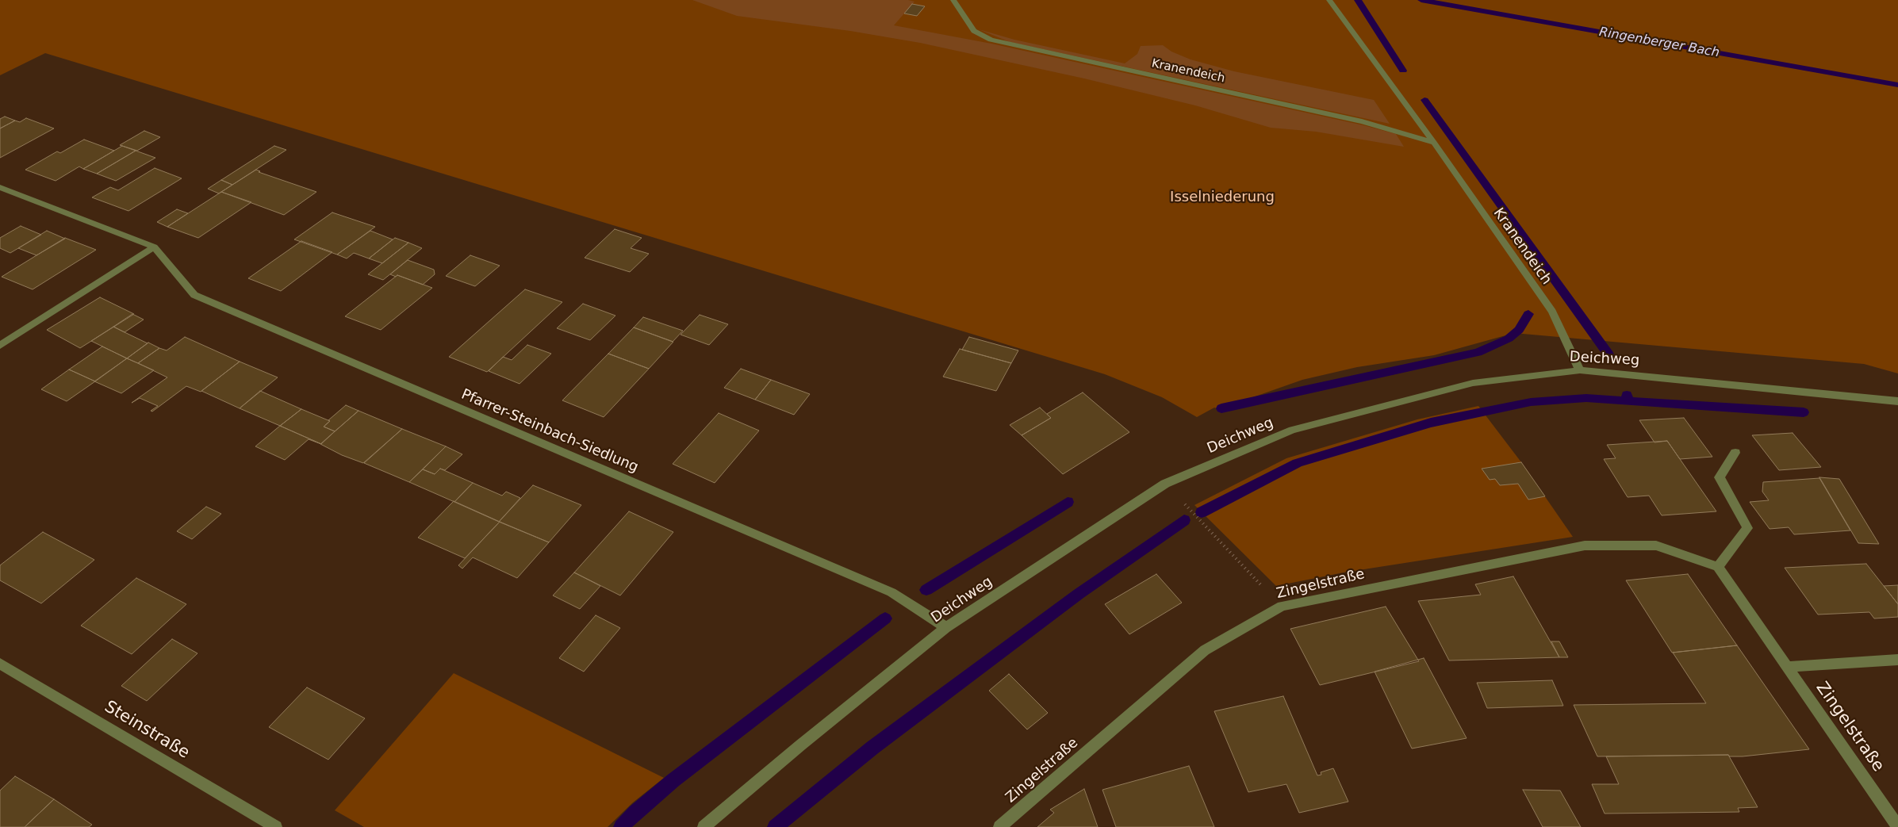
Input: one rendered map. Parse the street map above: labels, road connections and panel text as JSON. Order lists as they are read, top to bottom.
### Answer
{
  "streets": {
    "street": [
      "Kranendeich",
      "Deichweg",
      "Pfarrer-Steinbach-Siedlung",
      "Zingelstraße",
      "Steinstraße"
    ]
  },
  "crossings": [
    ["Kranendeich", "Deichweg"],
    ["Deichweg", "Pfarrer-Steinbach-Siedlung"]
  ],
  "water": ["Ringenberger Bach"],
  "parks": ["Isselniederung"]
}
